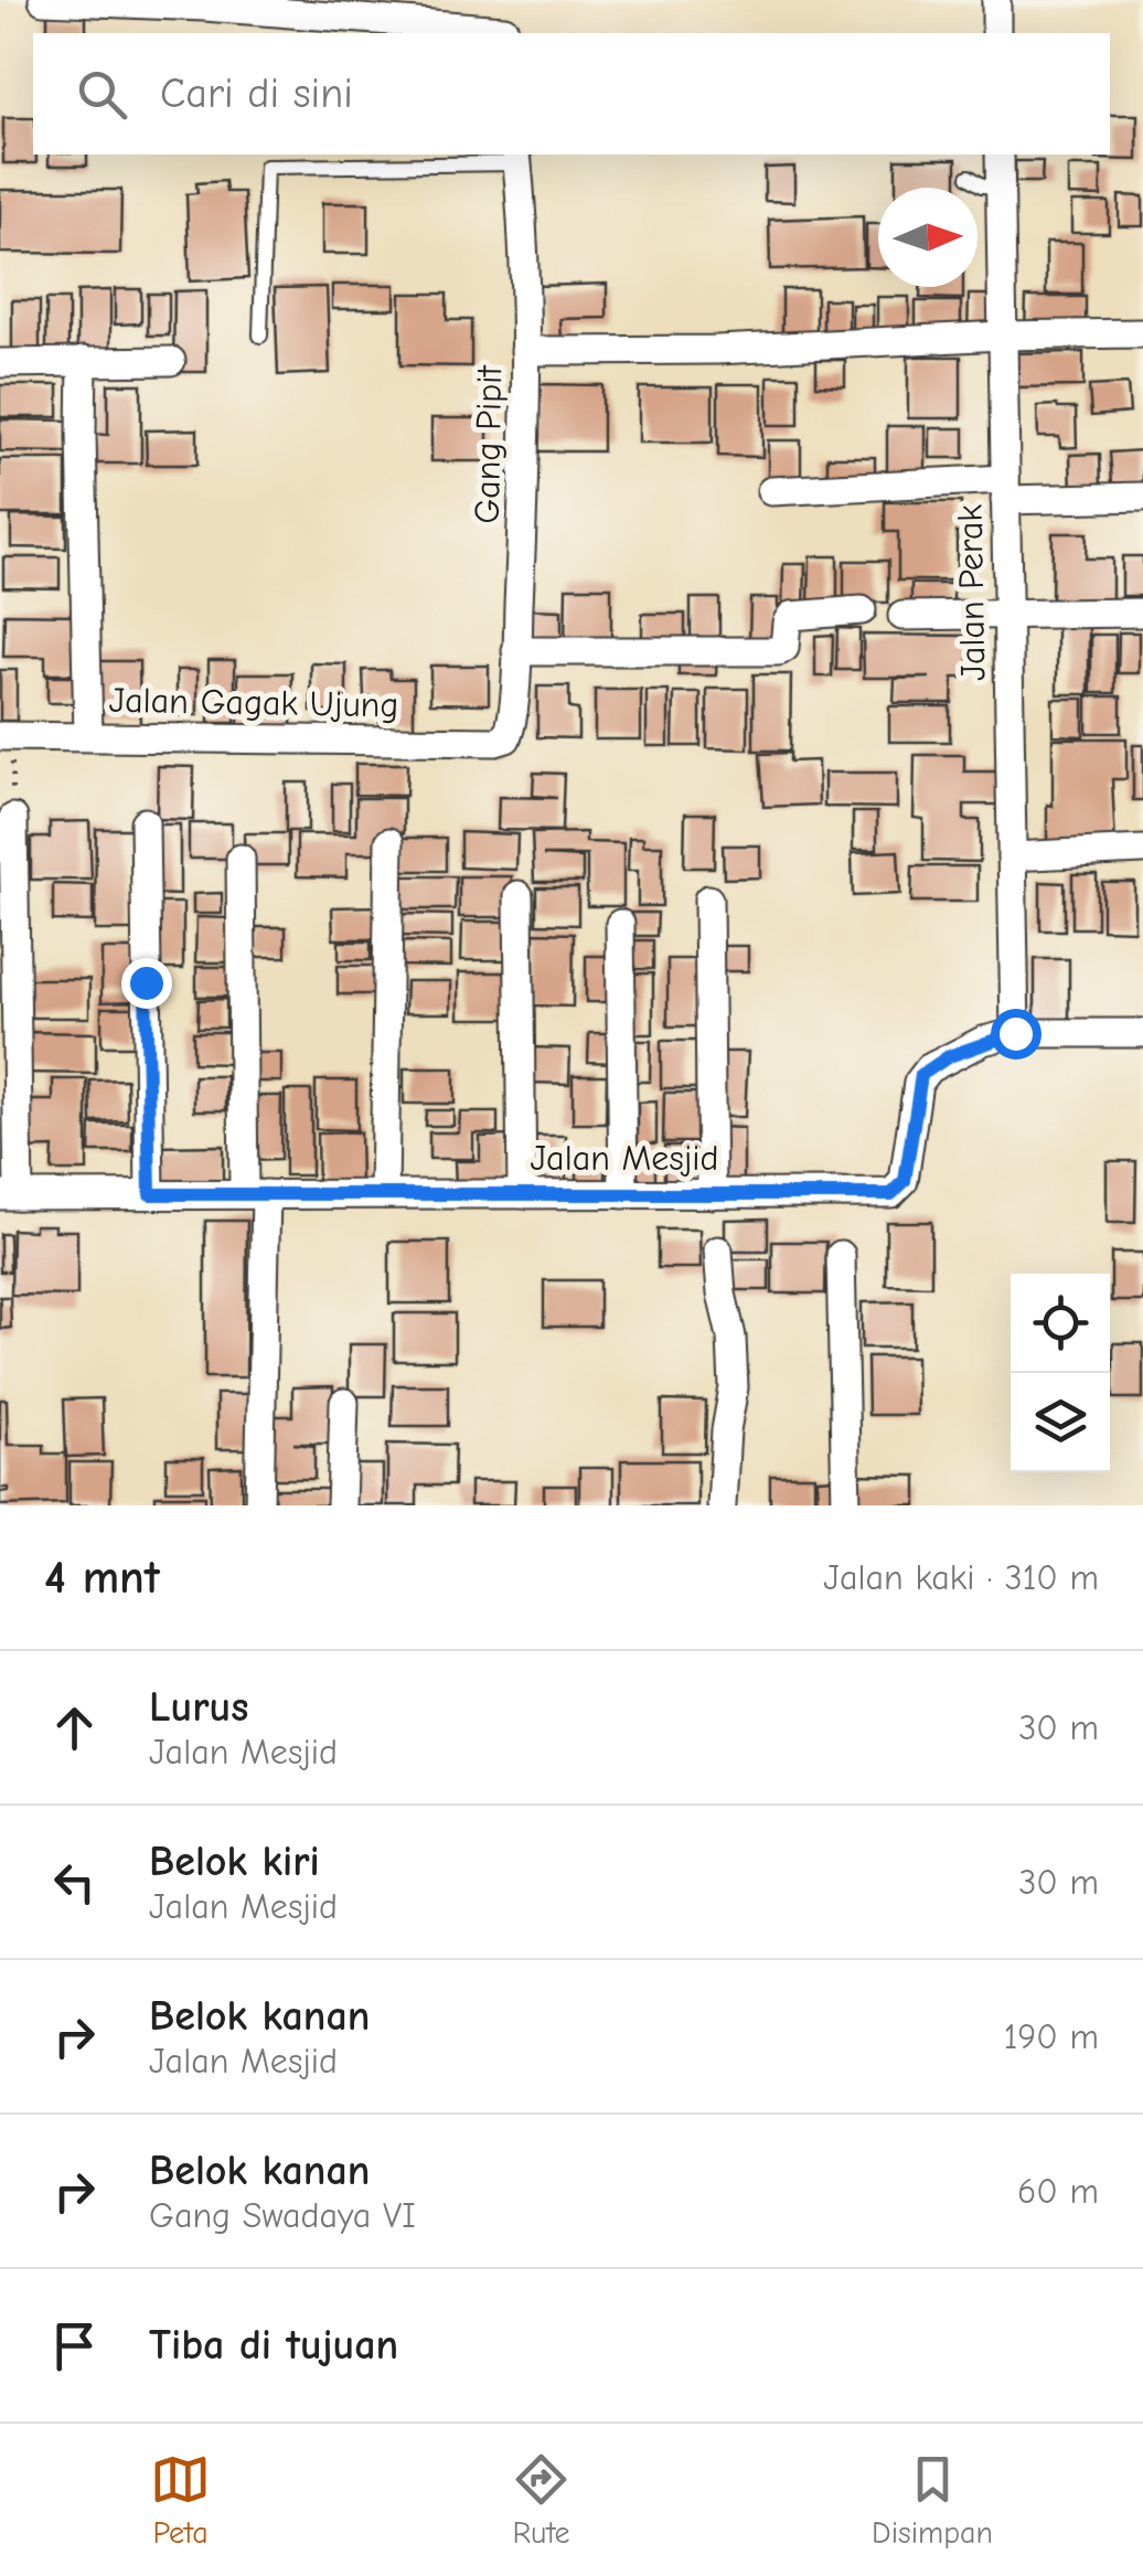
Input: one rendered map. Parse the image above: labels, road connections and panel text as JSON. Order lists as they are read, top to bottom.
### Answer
{
  "streets": {
    "street": [
      "Gang Pipit",
      "Jalan Perak",
      "Jalan Gagak Ujung",
      "Jalan Mesjid"
    ]
  },
  "crossings": [
    ["Gang Pipit", "Jalan Gagak Ujung"],
    ["Jalan Perak", "Jalan Mesjid"]
  ],
  "north": "right",
  "page": {
    "search": "Cari di sini",
    "heading": ["4 mnt", "Jalan kaki · 310 m"],
    "list": [
      ["Lurus", "Jalan Mesjid", "30 m"],
      ["Belok kiri", "Jalan Mesjid", "30 m"],
      ["Belok kanan", "Jalan Mesjid", "190 m"],
      ["Belok kanan", "Gang Swadaya VI", "60 m"],
      "Tiba di tujuan"
    ],
    "nav": ["Peta", "Rute", "Disimpan"]
  }
}
